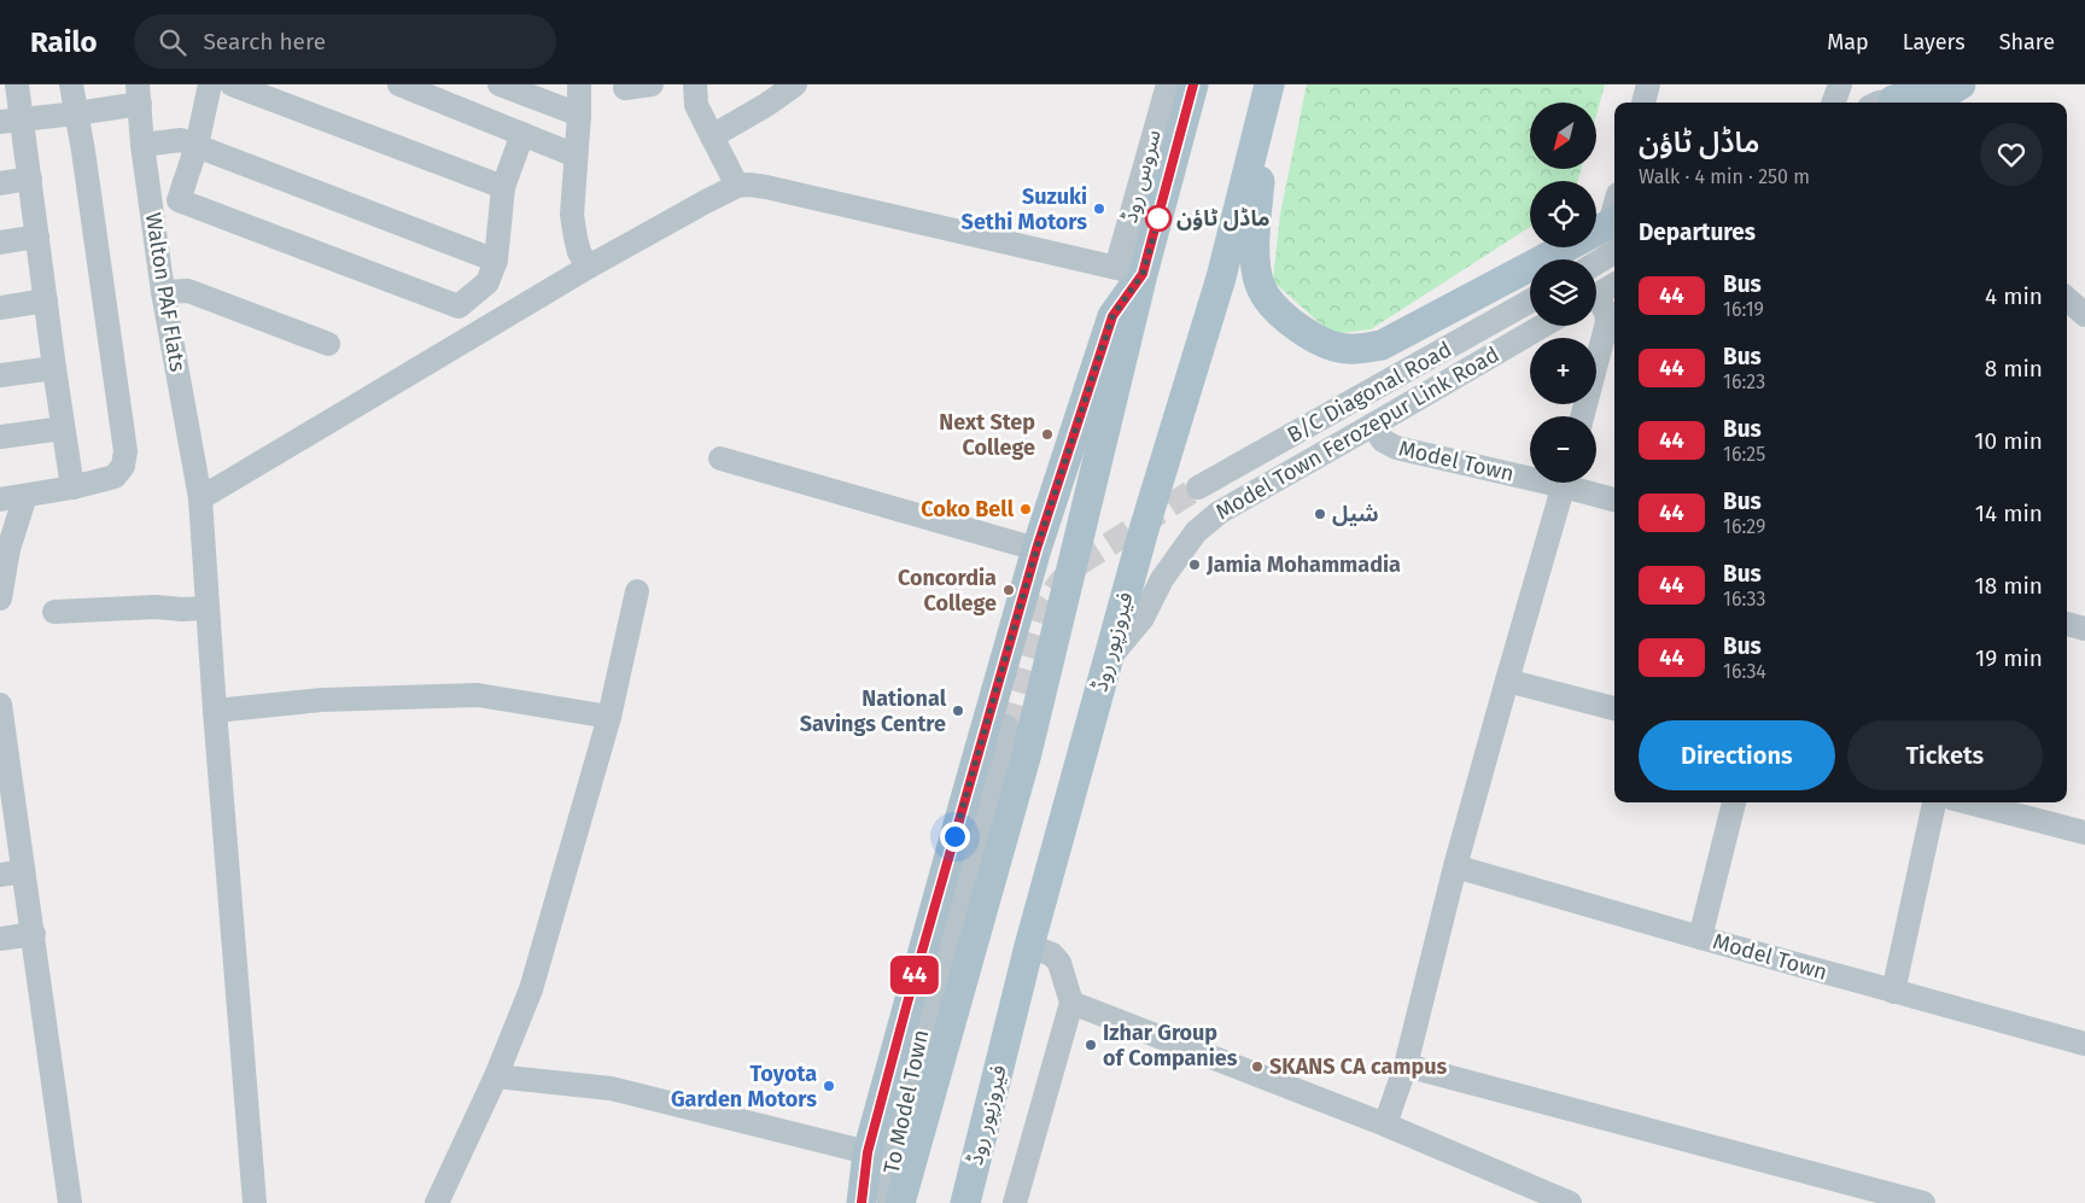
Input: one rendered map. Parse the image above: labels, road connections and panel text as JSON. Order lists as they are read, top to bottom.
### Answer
{
  "streets": {
    "main road": ["فیروزپور روڈ"],
    "street": [
      "سروس روڈ",
      "Walton PAF Flats",
      "B/C Diagonal Road",
      "Model Town Ferozepur Link Road",
      "Model Town",
      "To Model Town"
    ]
  },
  "crossings": [
    ["Model Town Ferozepur Link Road", "Model Town"],
    ["Model Town Ferozepur Link Road", "فیروزپور روڈ"]
  ],
  "places": [
    "Suzuki Sethi Motors",
    "ماڈل ٹاؤن",
    "Next Step College",
    "Coko Bell",
    "شیل",
    "Jamia Mohammadia",
    "Concordia College",
    "National Savings Centre",
    "Izhar Group of Companies",
    "SKANS CA campus",
    "Toyota Garden Motors"
  ],
  "lines": ["bus line 44"],
  "north": "bottom left",
  "page": {
    "header": "Railo",
    "search": "Search here",
    "nav": ["Map", "Layers", "Share"],
    "on_map": "44",
    "map_buttons": ["+", "−"],
    "heading": [
      ["ماڈل ٹاؤن", "Walk · 4 min · 250 m"],
      "Departures"
    ],
    "list": [
      {
        "mark": "44",
        "name": "Bus",
        "note": "16:19",
        "value": "4 min"
      },
      {
        "mark": "44",
        "name": "Bus",
        "note": "16:23",
        "value": "8 min"
      },
      {
        "mark": "44",
        "name": "Bus",
        "note": "16:25",
        "value": "10 min"
      },
      {
        "mark": "44",
        "name": "Bus",
        "note": "16:29",
        "value": "14 min"
      },
      {
        "mark": "44",
        "name": "Bus",
        "note": "16:33",
        "value": "18 min"
      },
      {
        "mark": "44",
        "name": "Bus",
        "note": "16:34",
        "value": "19 min"
      }
    ],
    "buttons": ["Directions", "Tickets"]
  }
}
